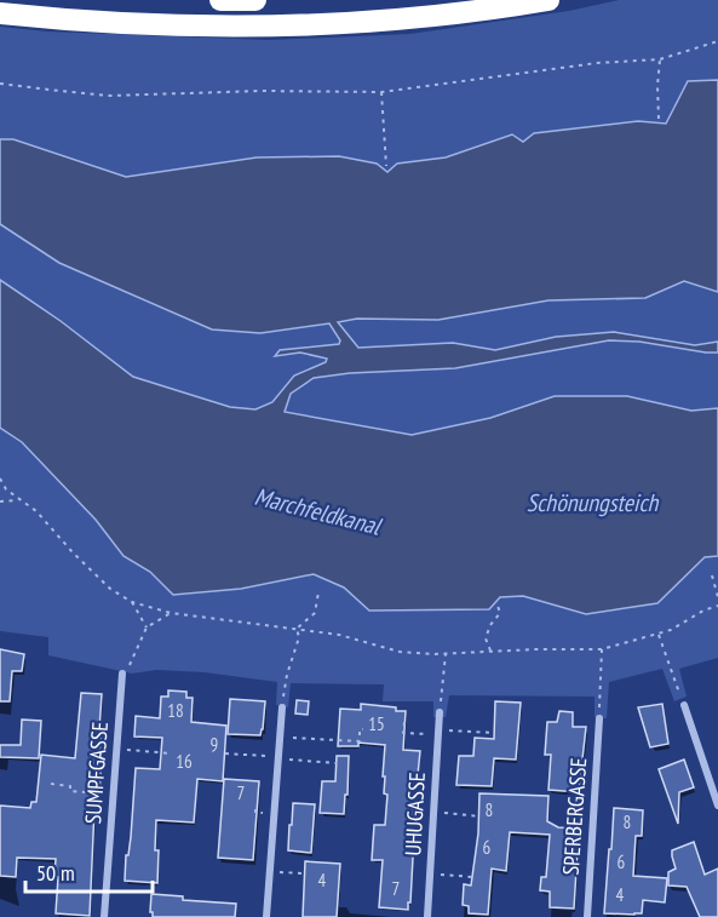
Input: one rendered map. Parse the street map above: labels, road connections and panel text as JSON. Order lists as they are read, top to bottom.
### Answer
{
  "streets": {
    "street": ["SUMPFGASSE", "UHUGASSE", "SPERBERGASSE"]
  },
  "water": ["Schönungsteich", "Marchfeldkanal"],
  "house_numbers": [
    "18",
    "15",
    "9",
    "16",
    "7",
    "8",
    "8",
    "6",
    "6",
    "4",
    "7",
    "4"
  ],
  "scale_bar": "50 m"
}
